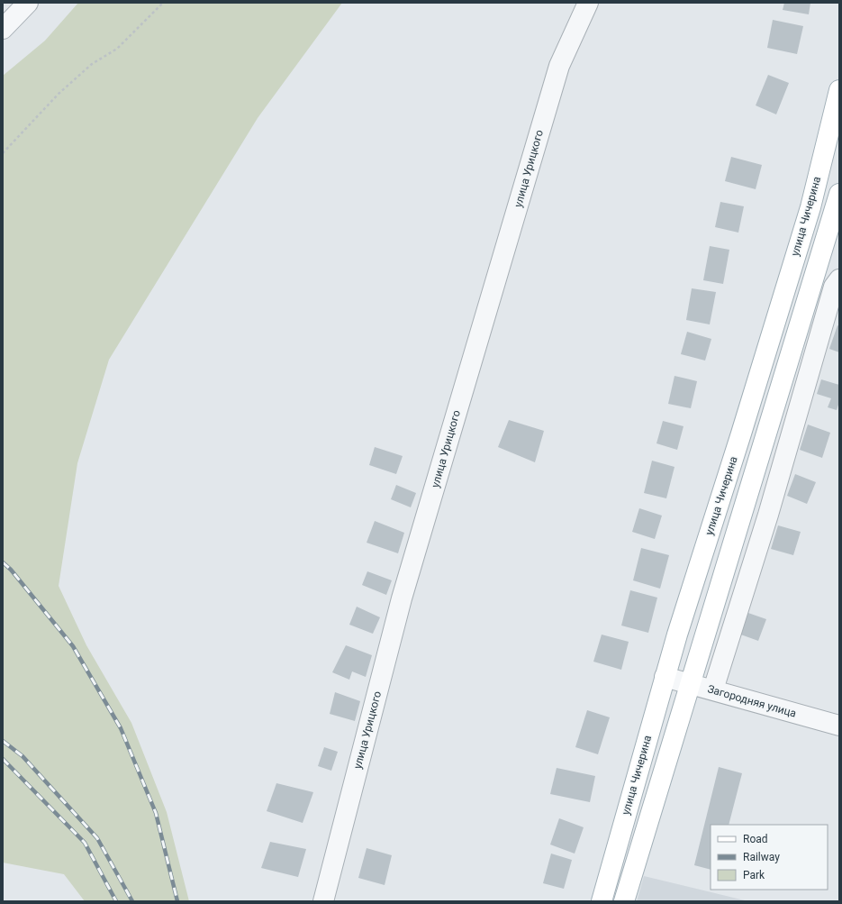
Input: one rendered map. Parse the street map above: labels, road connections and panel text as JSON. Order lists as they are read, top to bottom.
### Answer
{
  "streets": {
    "main road": ["улица Чичерина"],
    "street": ["улица Урицкого", "Загородняя улица"]
  },
  "crossings": [
    ["улица Чичерина", "Загородняя улица"]
  ],
  "legend": ["Road", "Railway", "Park"]
}
